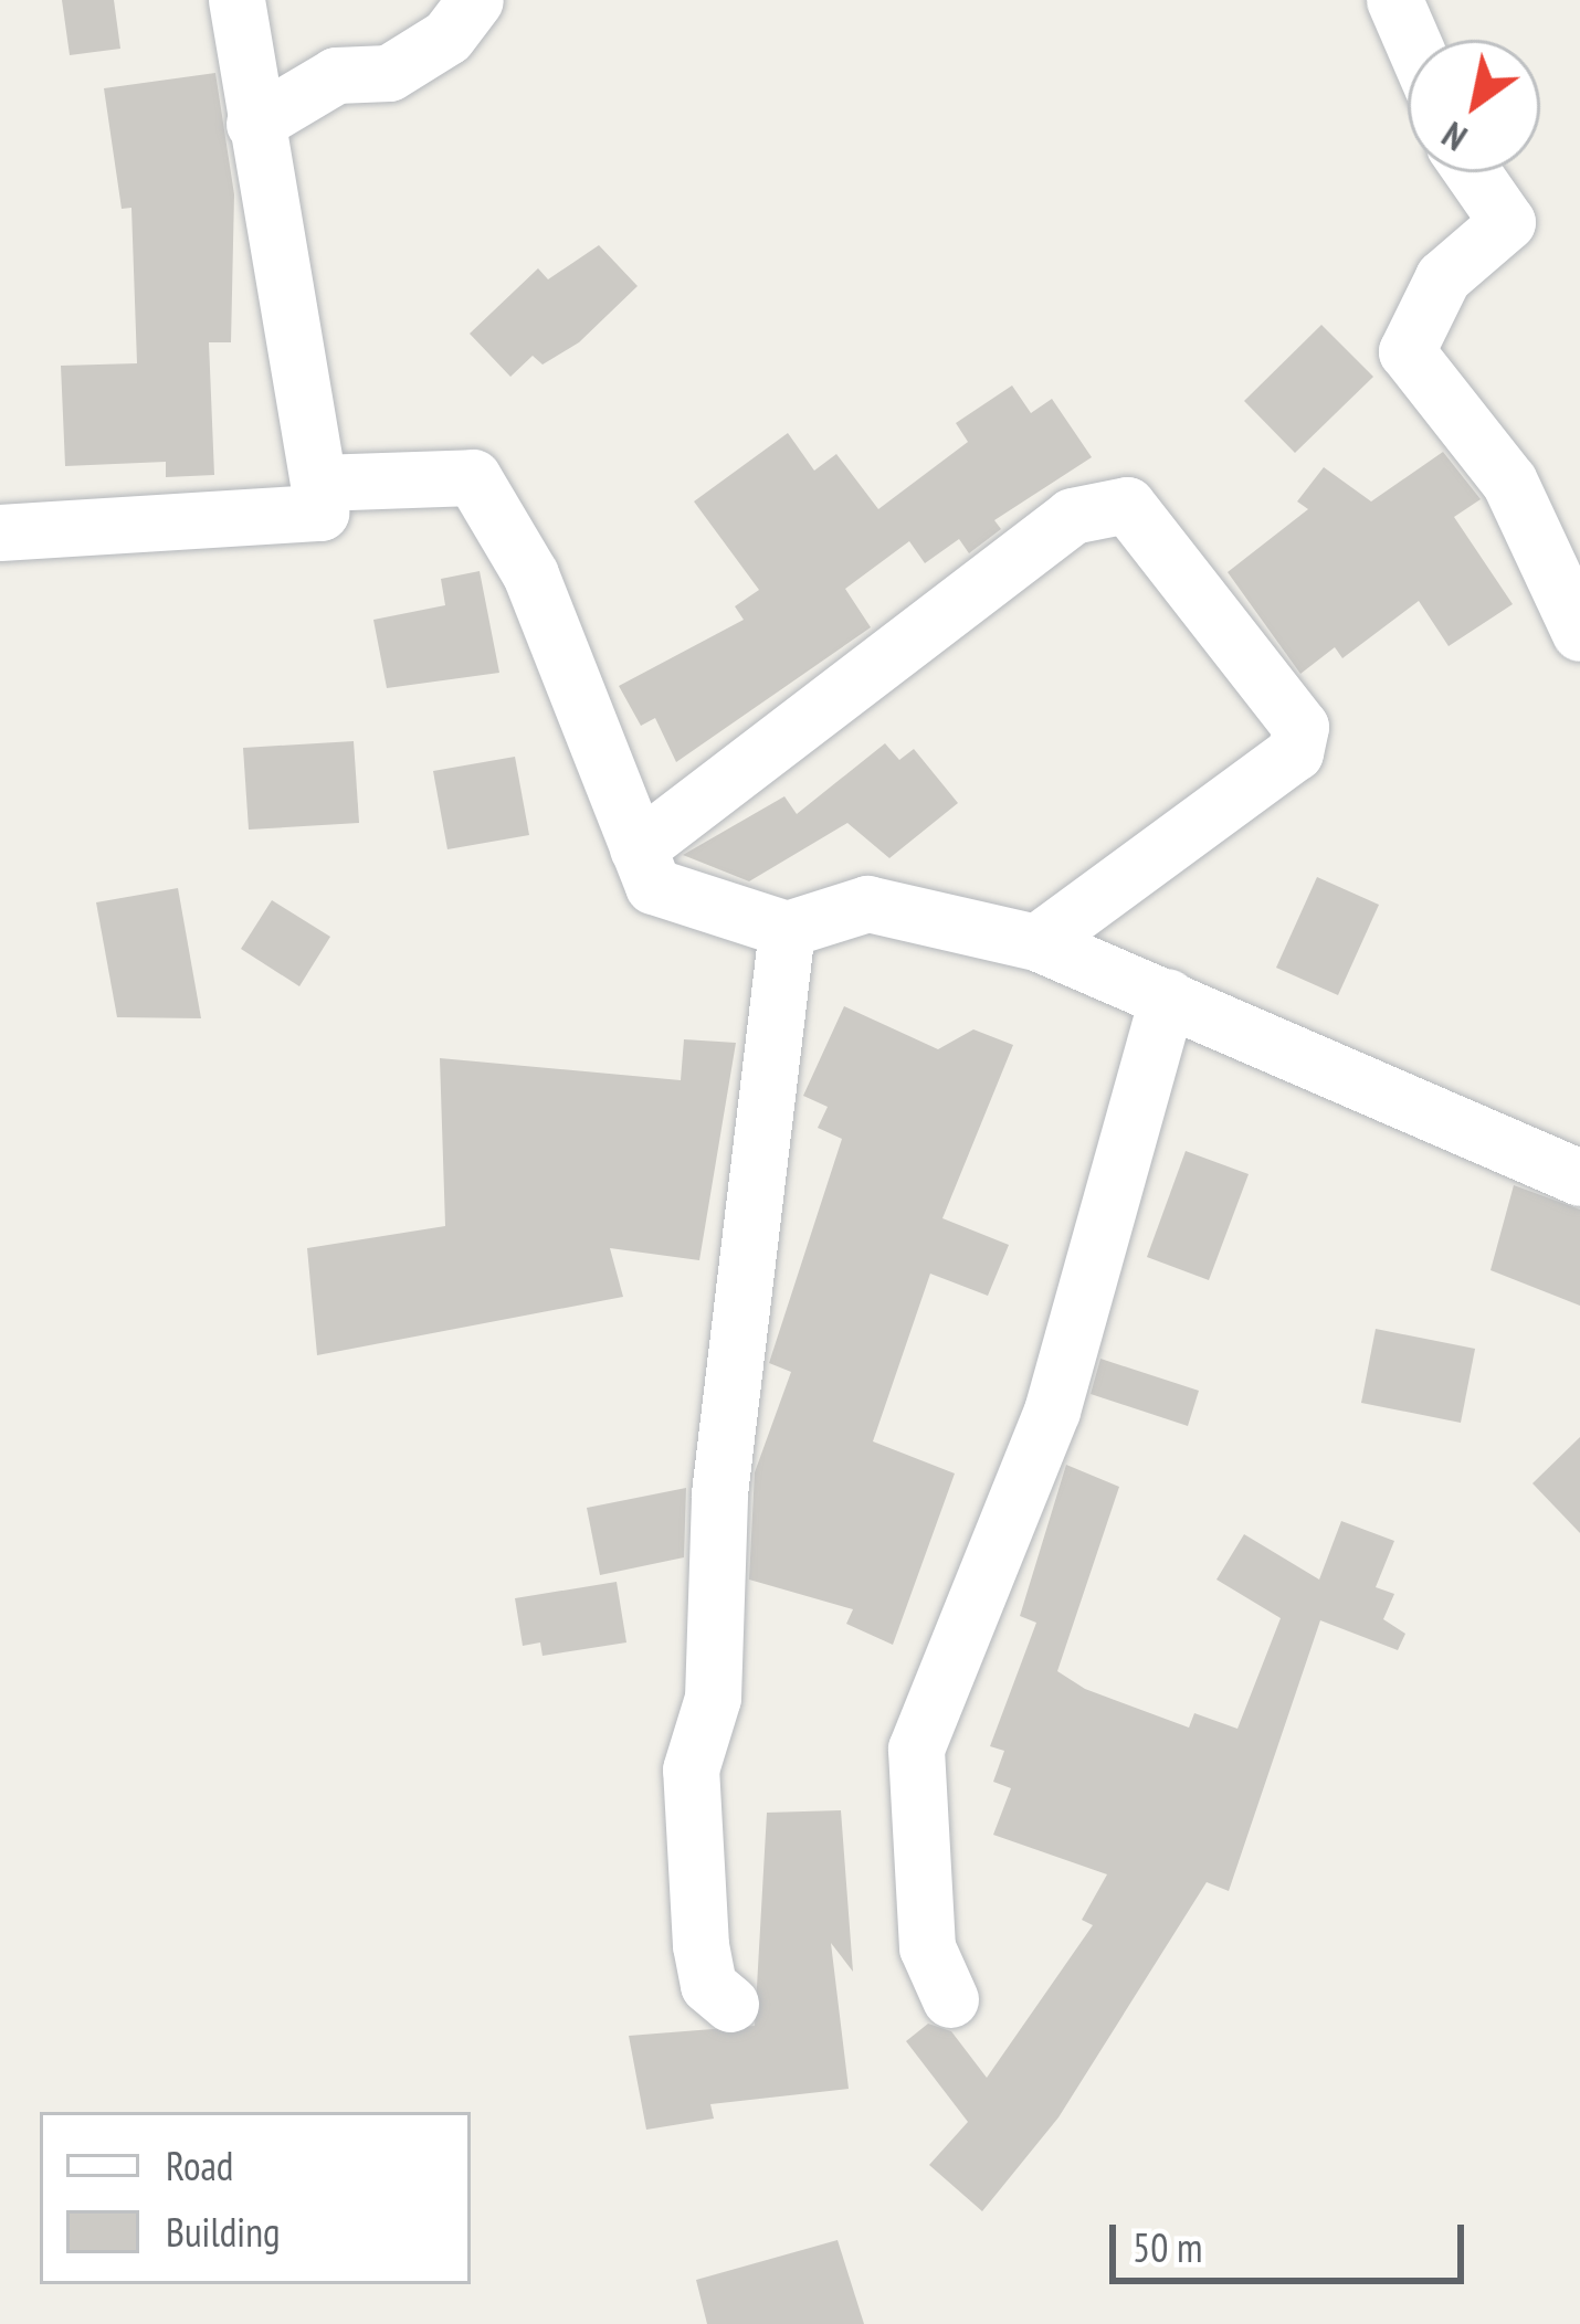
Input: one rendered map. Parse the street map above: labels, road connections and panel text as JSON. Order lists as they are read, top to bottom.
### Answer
{
  "legend": ["Road", "Building"],
  "scale_bar": "50 m",
  "north": "bottom left"
}
